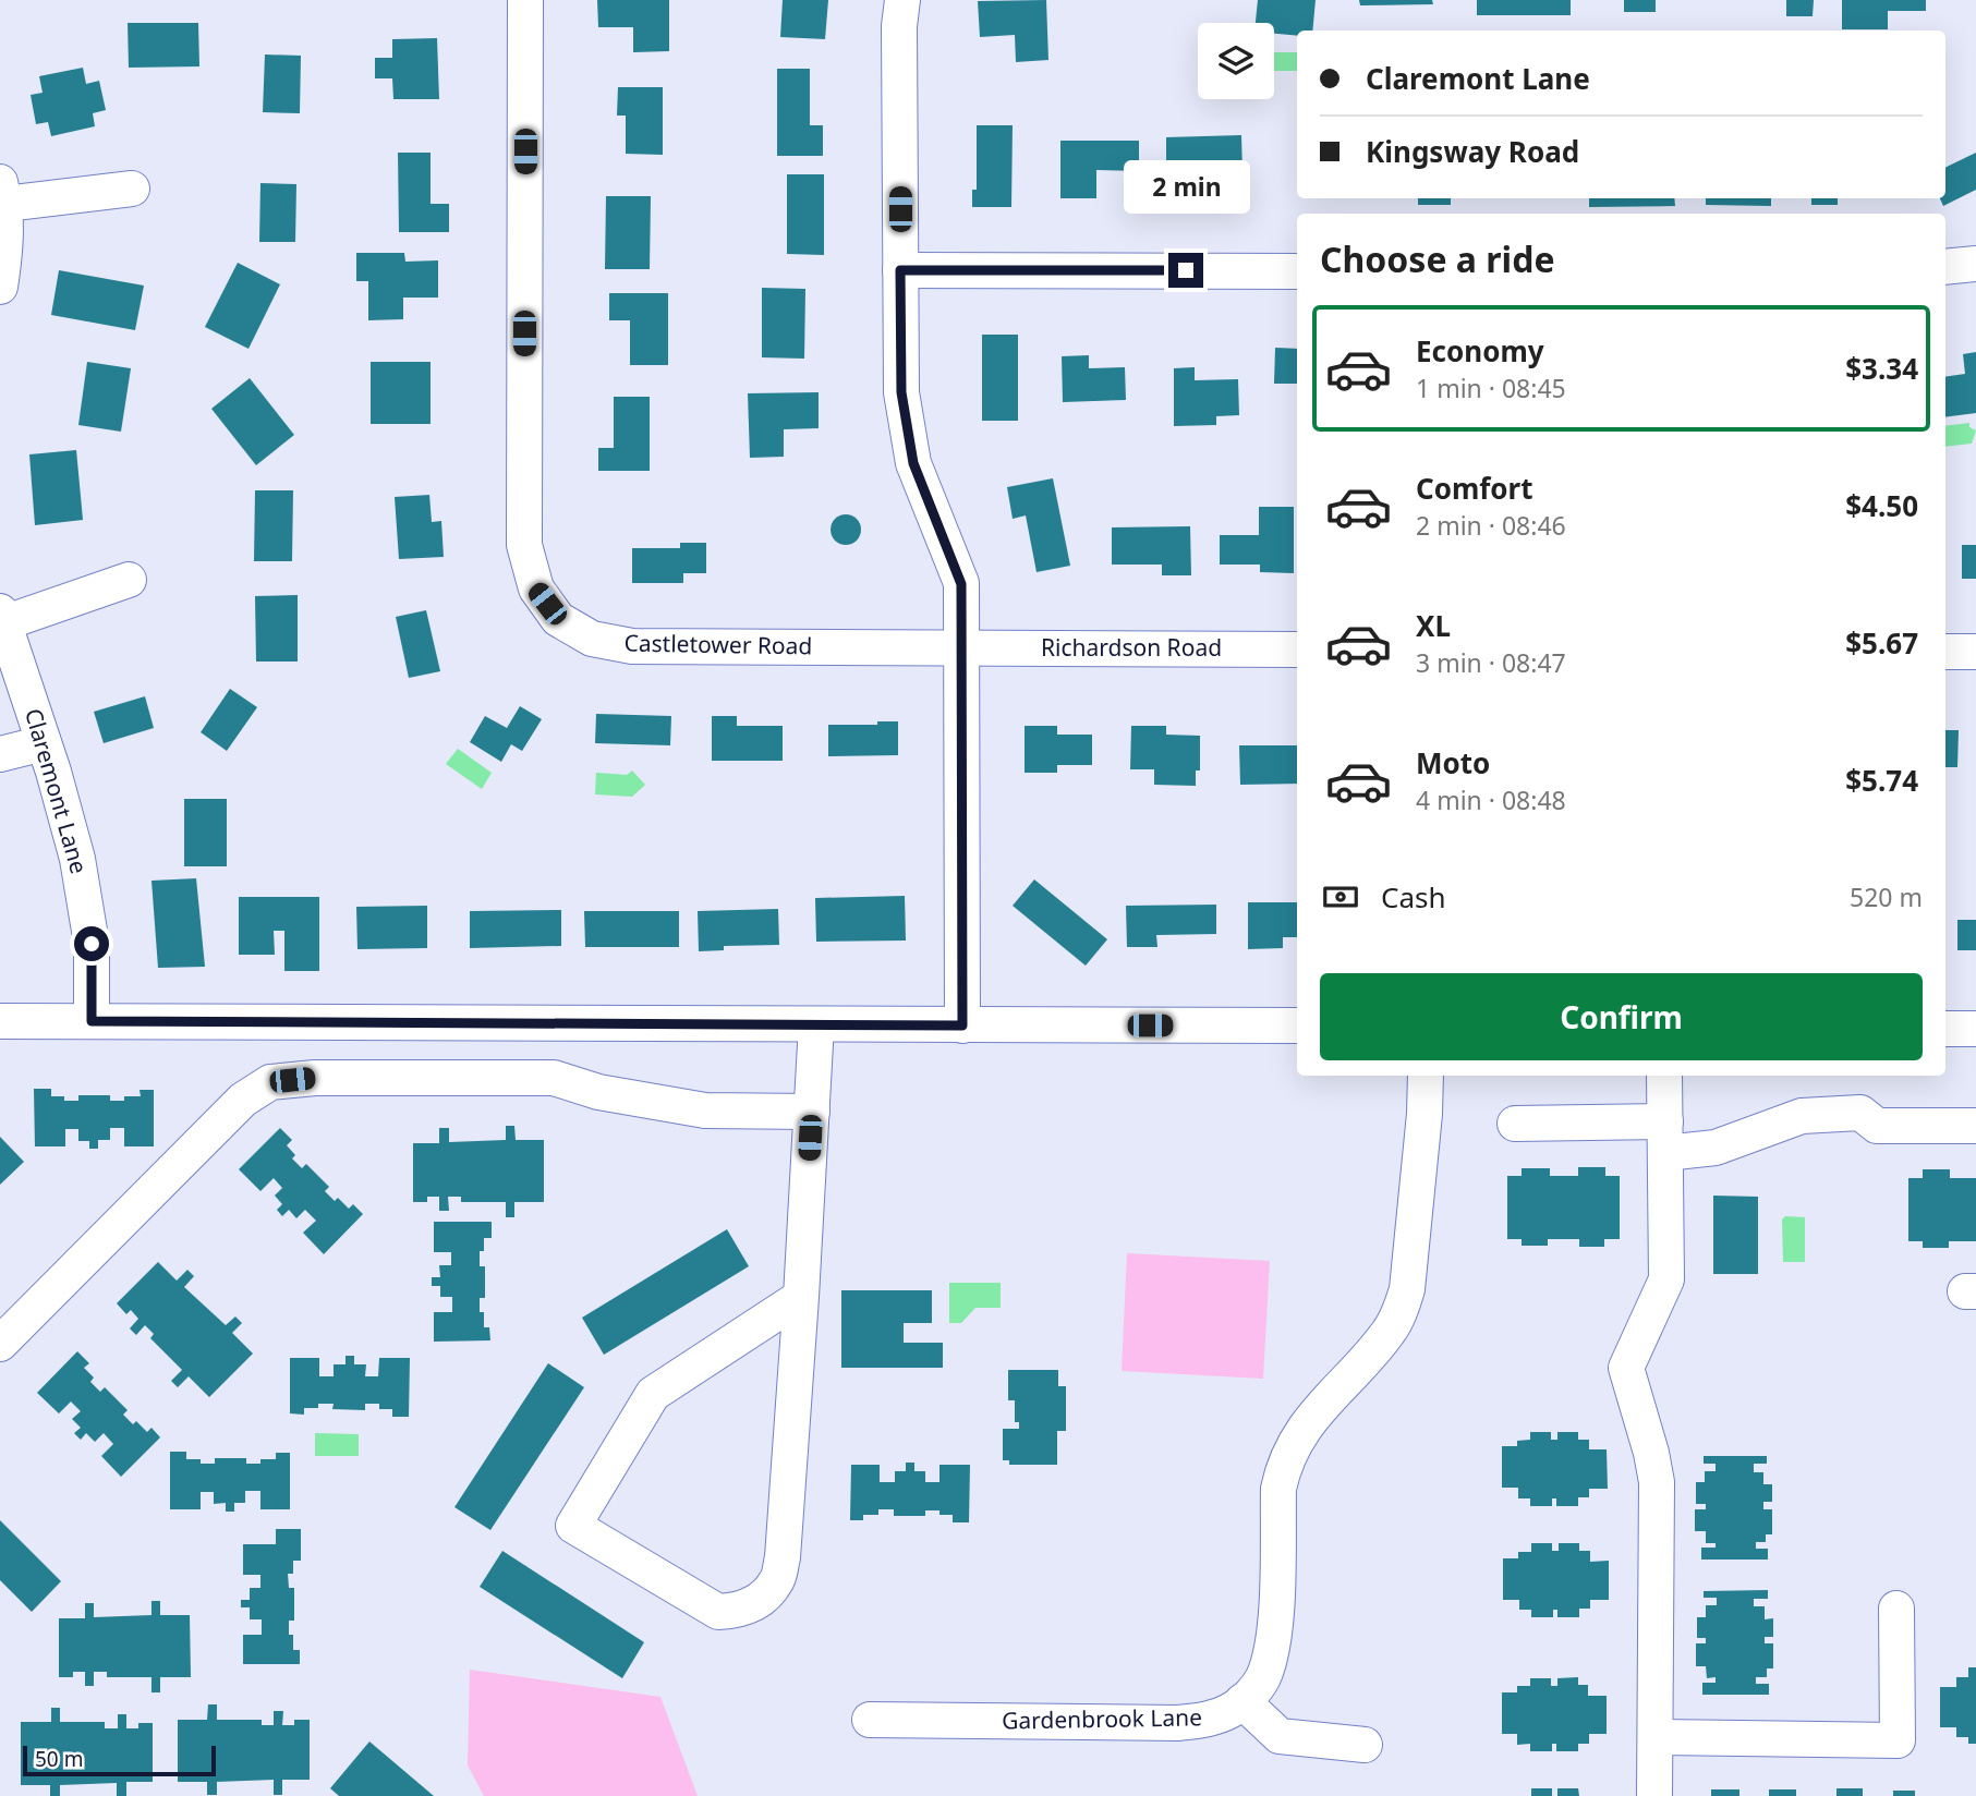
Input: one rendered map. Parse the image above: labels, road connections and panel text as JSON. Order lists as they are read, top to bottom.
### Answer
{
  "streets": {
    "street": [
      "Castletower Road",
      "Richardson Road",
      "Claremont Lane",
      "Gardenbrook Lane"
    ]
  },
  "crossings": [
    ["Castletower Road", "Richardson Road"]
  ],
  "scale_bar": "50 m",
  "page": {
    "banner": ["Claremont Lane", "Kingsway Road"],
    "bubble": "2 min",
    "heading": "Choose a ride",
    "list": [
      {
        "name": "Economy",
        "note": "1 min · 08:45",
        "value": "$3.34"
      },
      {
        "name": "Comfort",
        "note": "2 min · 08:46",
        "value": "$4.50"
      },
      {
        "name": "XL",
        "note": "3 min · 08:47",
        "value": "$5.67"
      },
      {
        "name": "Moto",
        "note": "4 min · 08:48",
        "value": "$5.74"
      }
    ],
    "pay": ["Cash", "520 m"],
    "buttons": "Confirm",
    "scale": "50 m"
  }
}
